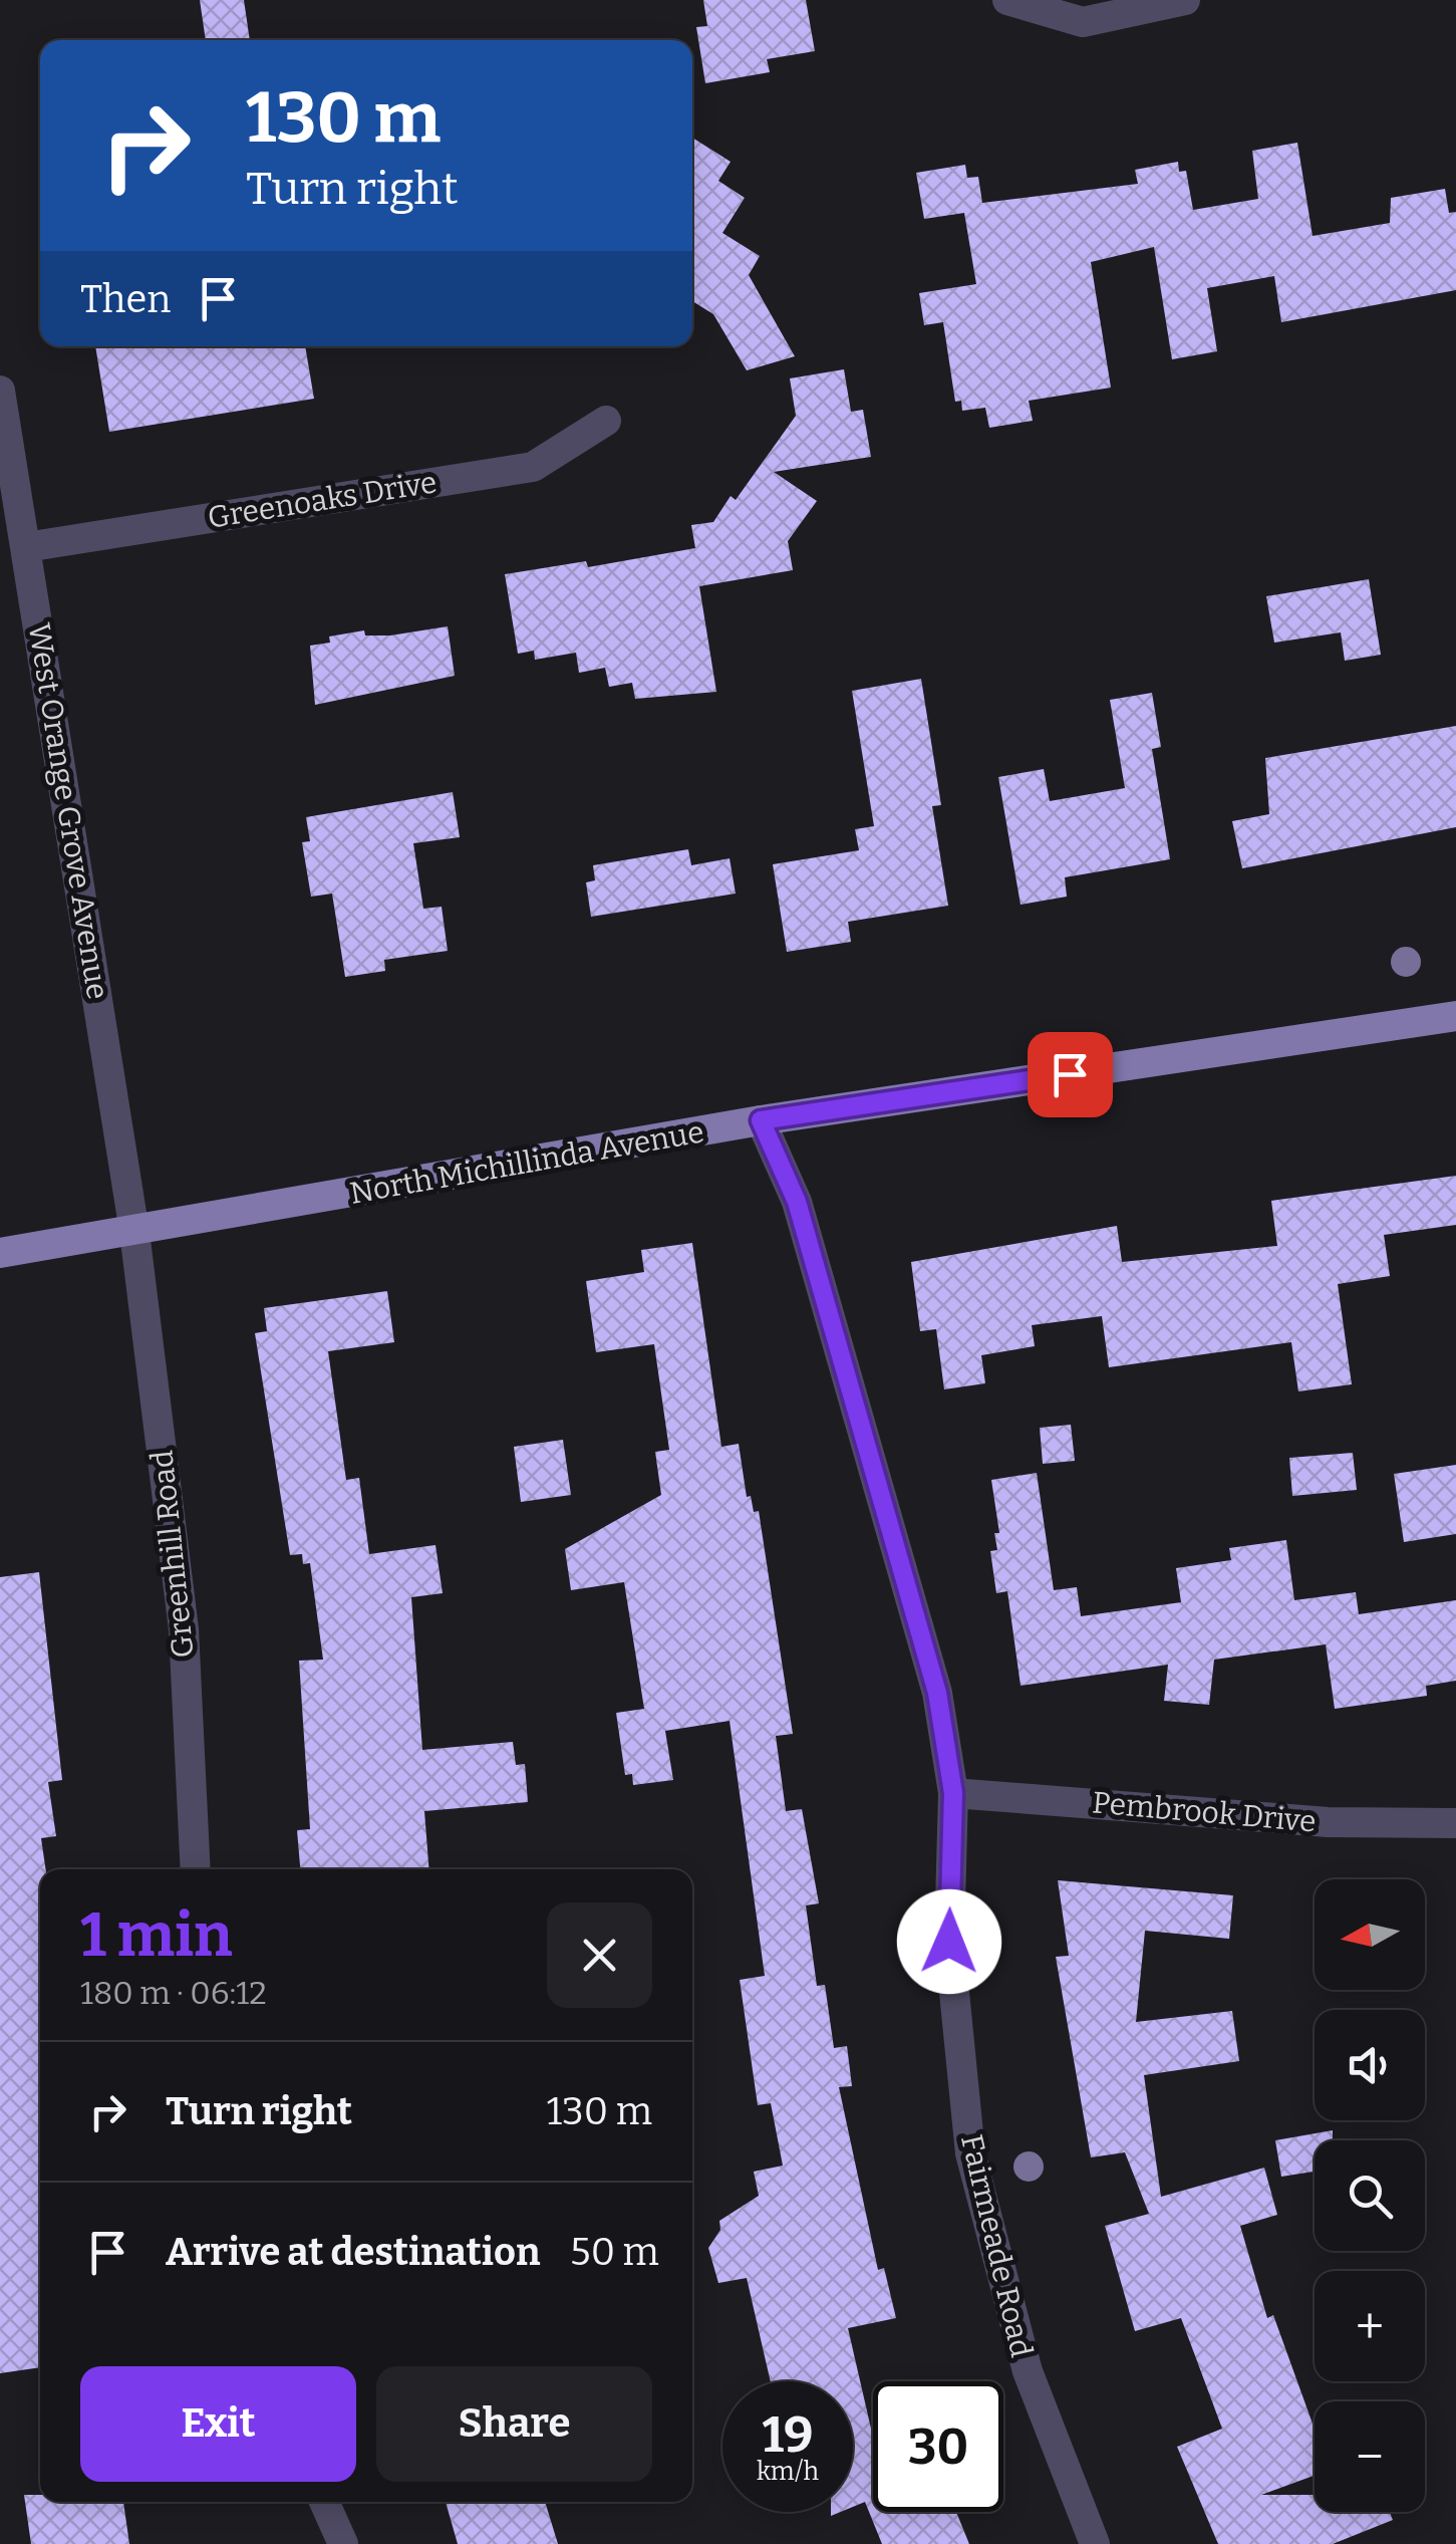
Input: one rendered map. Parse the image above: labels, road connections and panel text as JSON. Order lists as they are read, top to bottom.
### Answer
{
  "streets": {
    "main road": ["North Michillinda Avenue"],
    "street": [
      "Greenoaks Drive",
      "West Orange Grove Avenue",
      "Greenhill Road",
      "Pembrook Drive",
      "Fairmeade Road"
    ]
  },
  "crossings": [
    ["Greenoaks Drive", "West Orange Grove Avenue"],
    ["West Orange Grove Avenue", "North Michillinda Avenue"],
    ["West Orange Grove Avenue", "Greenhill Road"],
    ["North Michillinda Avenue", "Greenhill Road"],
    ["North Michillinda Avenue", "Fairmeade Road"],
    ["Pembrook Drive", "Fairmeade Road"]
  ],
  "north": "left",
  "page": {
    "turn": ["130 m", "Turn right"],
    "then": "Then",
    "heading": ["1 min", "180 m · 06:12"],
    "map_buttons": ["+", "−"],
    "list": [
      {
        "name": "Turn right",
        "value": "130 m"
      },
      {
        "name": "Arrive at destination",
        "value": "50 m"
      }
    ],
    "buttons": ["Exit", "Share"],
    "speed": "19 km/h",
    "limit": "30"
  }
}
